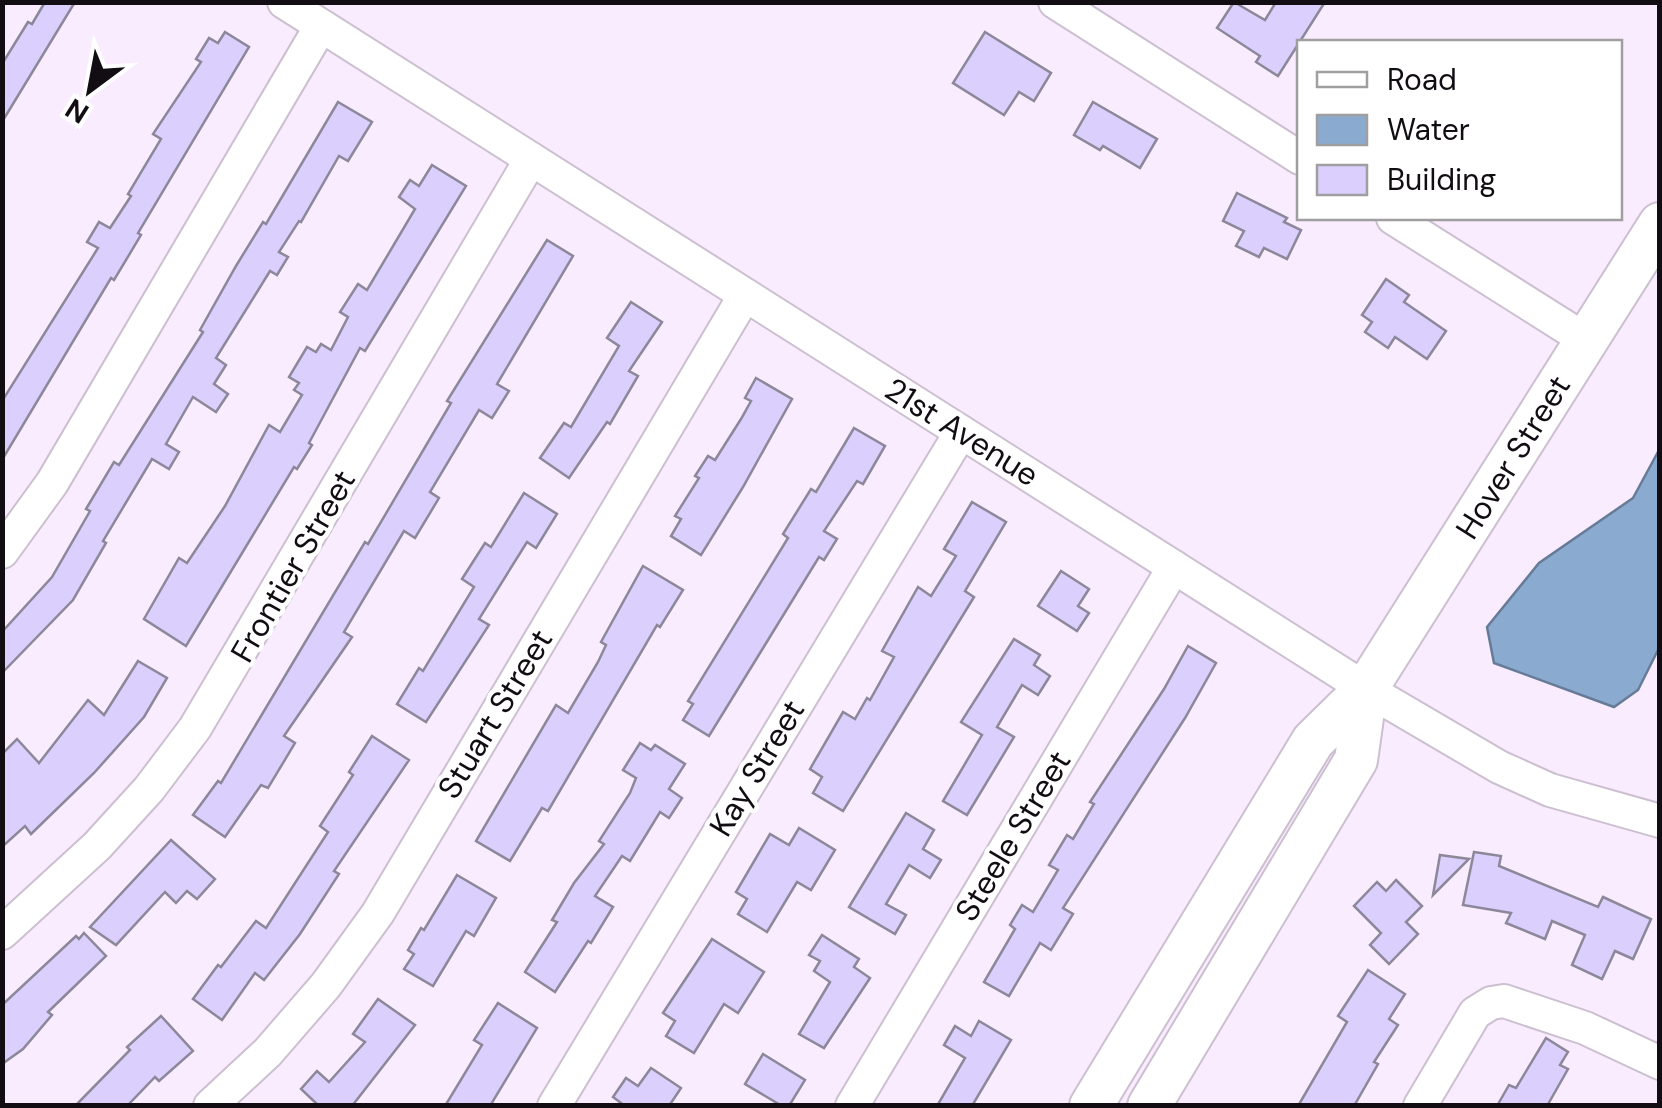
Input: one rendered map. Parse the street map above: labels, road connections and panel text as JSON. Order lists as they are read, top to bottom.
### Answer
{
  "streets": {
    "main road": ["Hover Street"],
    "street": [
      "21st Avenue",
      "Frontier Street",
      "Stuart Street",
      "Kay Street",
      "Steele Street"
    ]
  },
  "crossings": [
    ["21st Avenue", "Hover Street"],
    ["21st Avenue", "Frontier Street"],
    ["21st Avenue", "Stuart Street"],
    ["21st Avenue", "Kay Street"],
    ["21st Avenue", "Steele Street"]
  ],
  "legend": ["Road", "Water", "Building"],
  "north": "bottom left"
}
